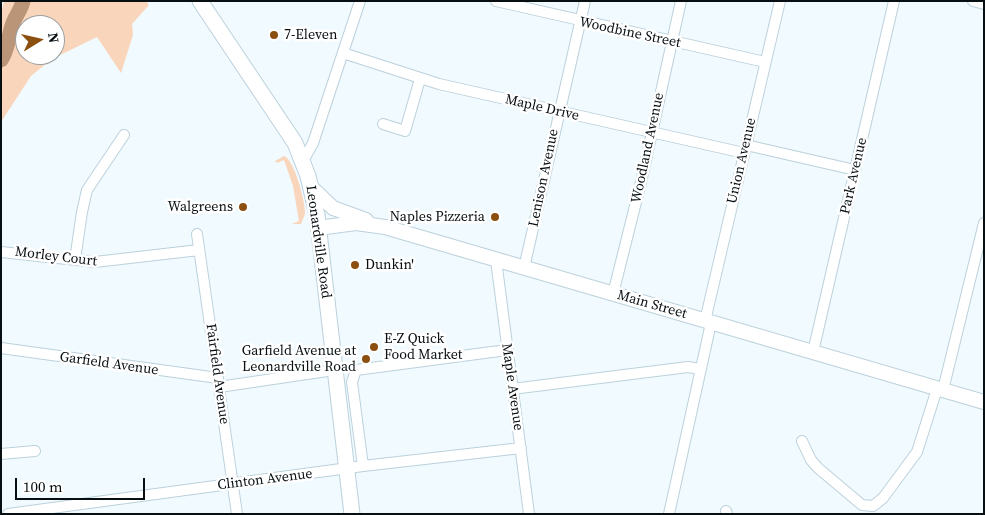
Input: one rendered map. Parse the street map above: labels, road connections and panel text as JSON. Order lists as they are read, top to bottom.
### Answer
{
  "streets": {
    "main road": ["Leonardville Road"],
    "street": [
      "Woodbine Street",
      "Maple Drive",
      "Woodland Avenue",
      "Union Avenue",
      "Park Avenue",
      "Lenison Avenue",
      "Morley Court",
      "Main Street",
      "Garfield Avenue",
      "Fairfield Avenue",
      "Maple Avenue",
      "Clinton Avenue"
    ]
  },
  "crossings": [
    ["Woodbine Street", "Woodland Avenue"],
    ["Woodbine Street", "Union Avenue"],
    ["Woodbine Street", "Lenison Avenue"],
    ["Maple Drive", "Woodland Avenue"],
    ["Maple Drive", "Union Avenue"],
    ["Maple Drive", "Park Avenue"],
    ["Maple Drive", "Lenison Avenue"],
    ["Woodland Avenue", "Main Street"],
    ["Union Avenue", "Main Street"],
    ["Park Avenue", "Main Street"],
    ["Lenison Avenue", "Main Street"],
    ["Leonardville Road", "Main Street"],
    ["Leonardville Road", "Garfield Avenue"],
    ["Leonardville Road", "Clinton Avenue"],
    ["Morley Court", "Fairfield Avenue"],
    ["Main Street", "Maple Avenue"],
    ["Garfield Avenue", "Fairfield Avenue"],
    ["Fairfield Avenue", "Clinton Avenue"],
    ["Maple Avenue", "Clinton Avenue"]
  ],
  "places": [
    "7-Eleven",
    "Walgreens",
    "Naples Pizzeria",
    "Dunkin'",
    "E-Z Quick Food Market",
    "Garfield Avenue at Leonardville Road"
  ],
  "scale_bar": "100 m",
  "north": "right"
}
